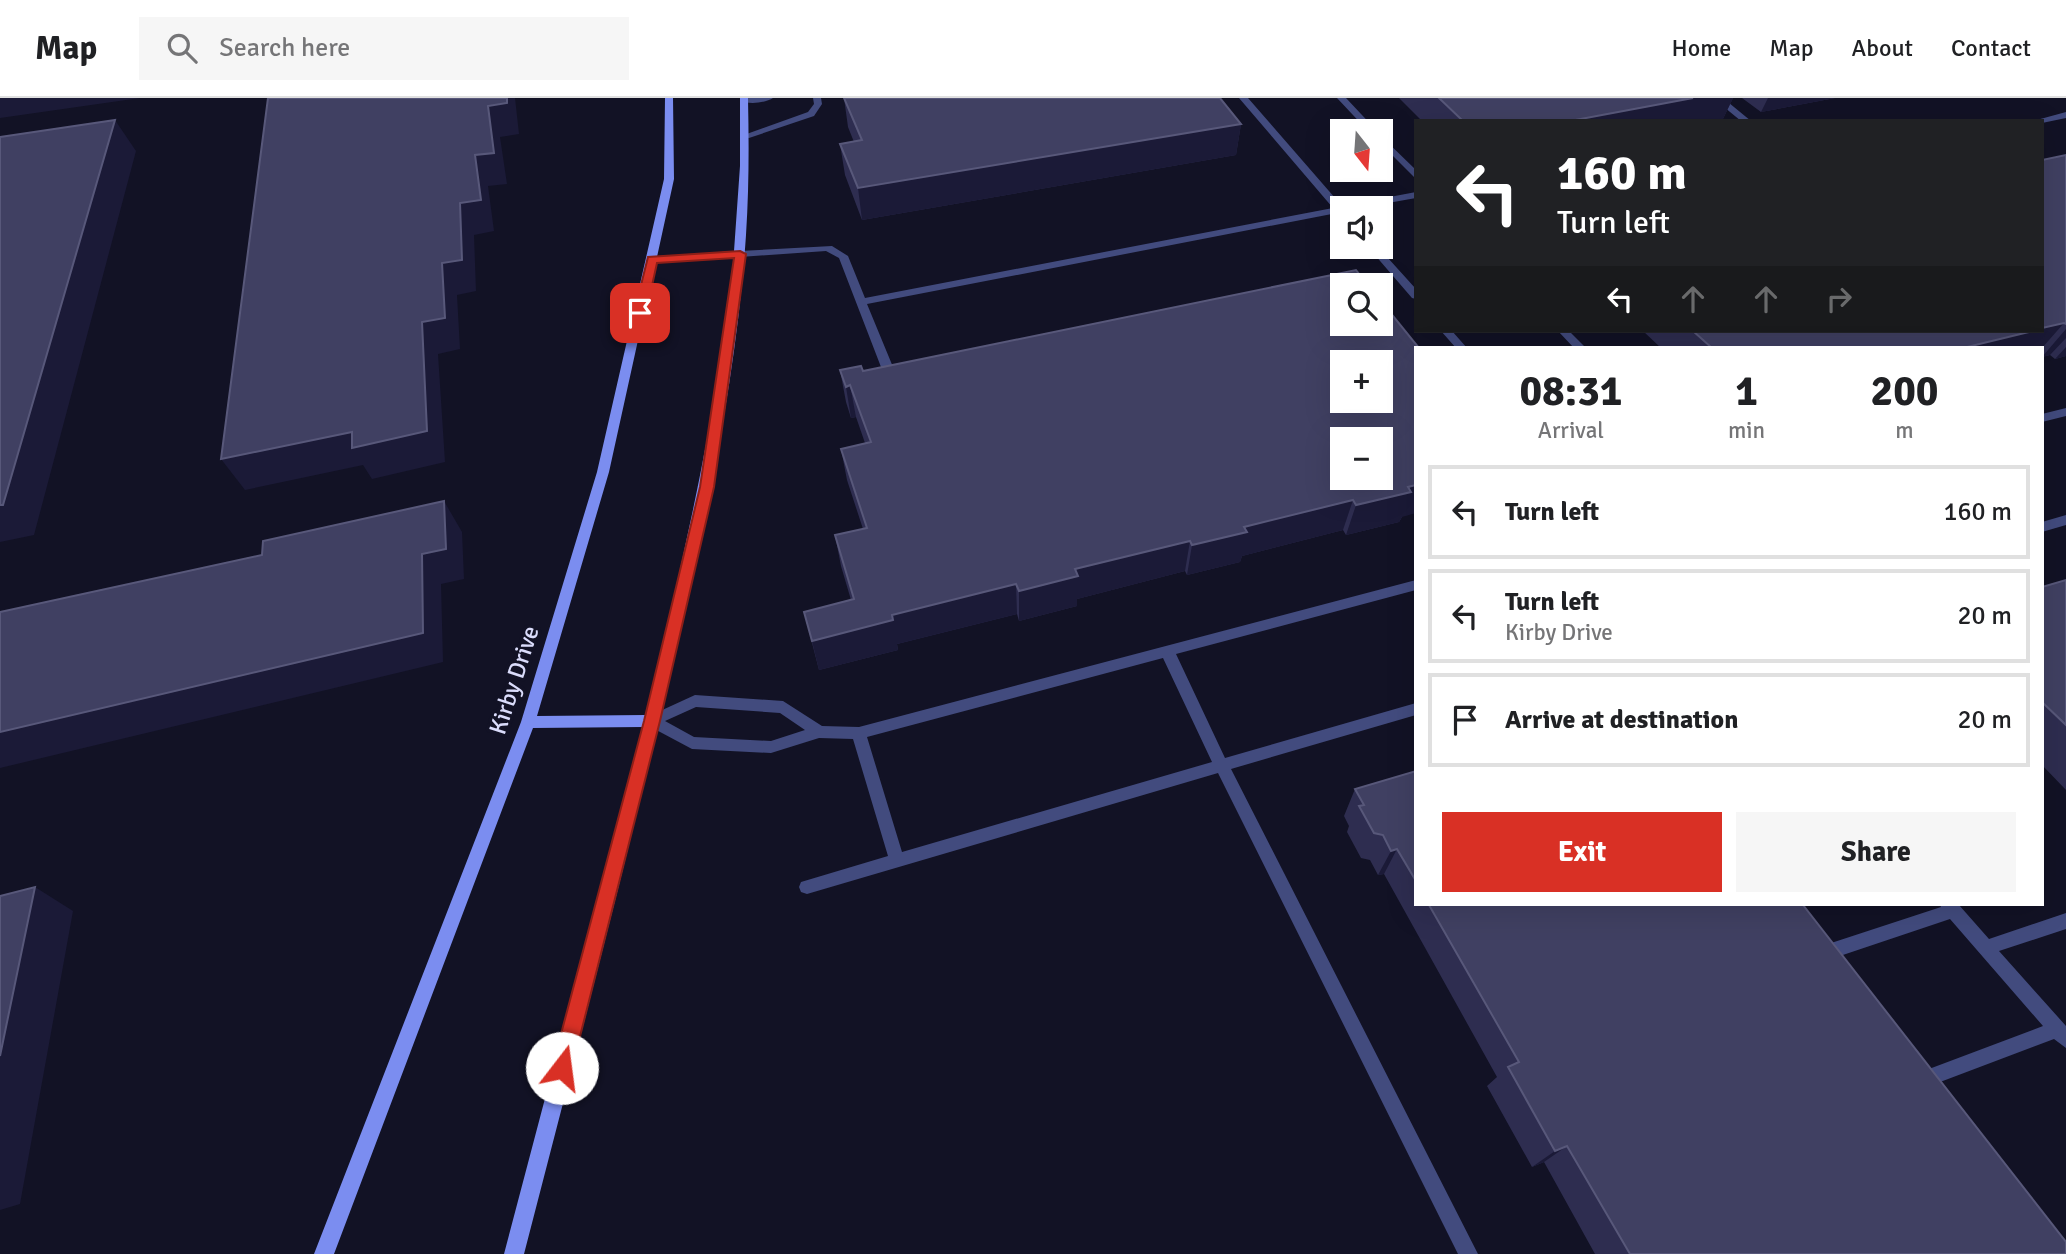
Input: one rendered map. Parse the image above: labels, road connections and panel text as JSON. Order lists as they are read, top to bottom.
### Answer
{
  "streets": {
    "main road": ["Kirby Drive"]
  },
  "north": "bottom",
  "page": {
    "header": "Map",
    "search": "Search here",
    "nav": [
      "Home",
      "Map",
      "About",
      "Contact"
    ],
    "map_buttons": ["+", "−"],
    "turn": ["160 m", "Turn left"],
    "eta": [
      "08:31",
      "Arrival",
      "1",
      "min",
      "200",
      "m"
    ],
    "list": [
      {
        "name": "Turn left",
        "value": "160 m"
      },
      {
        "name": "Turn left",
        "note": "Kirby Drive",
        "value": "20 m"
      },
      {
        "name": "Arrive at destination",
        "value": "20 m"
      }
    ],
    "buttons": ["Exit", "Share"]
  }
}
